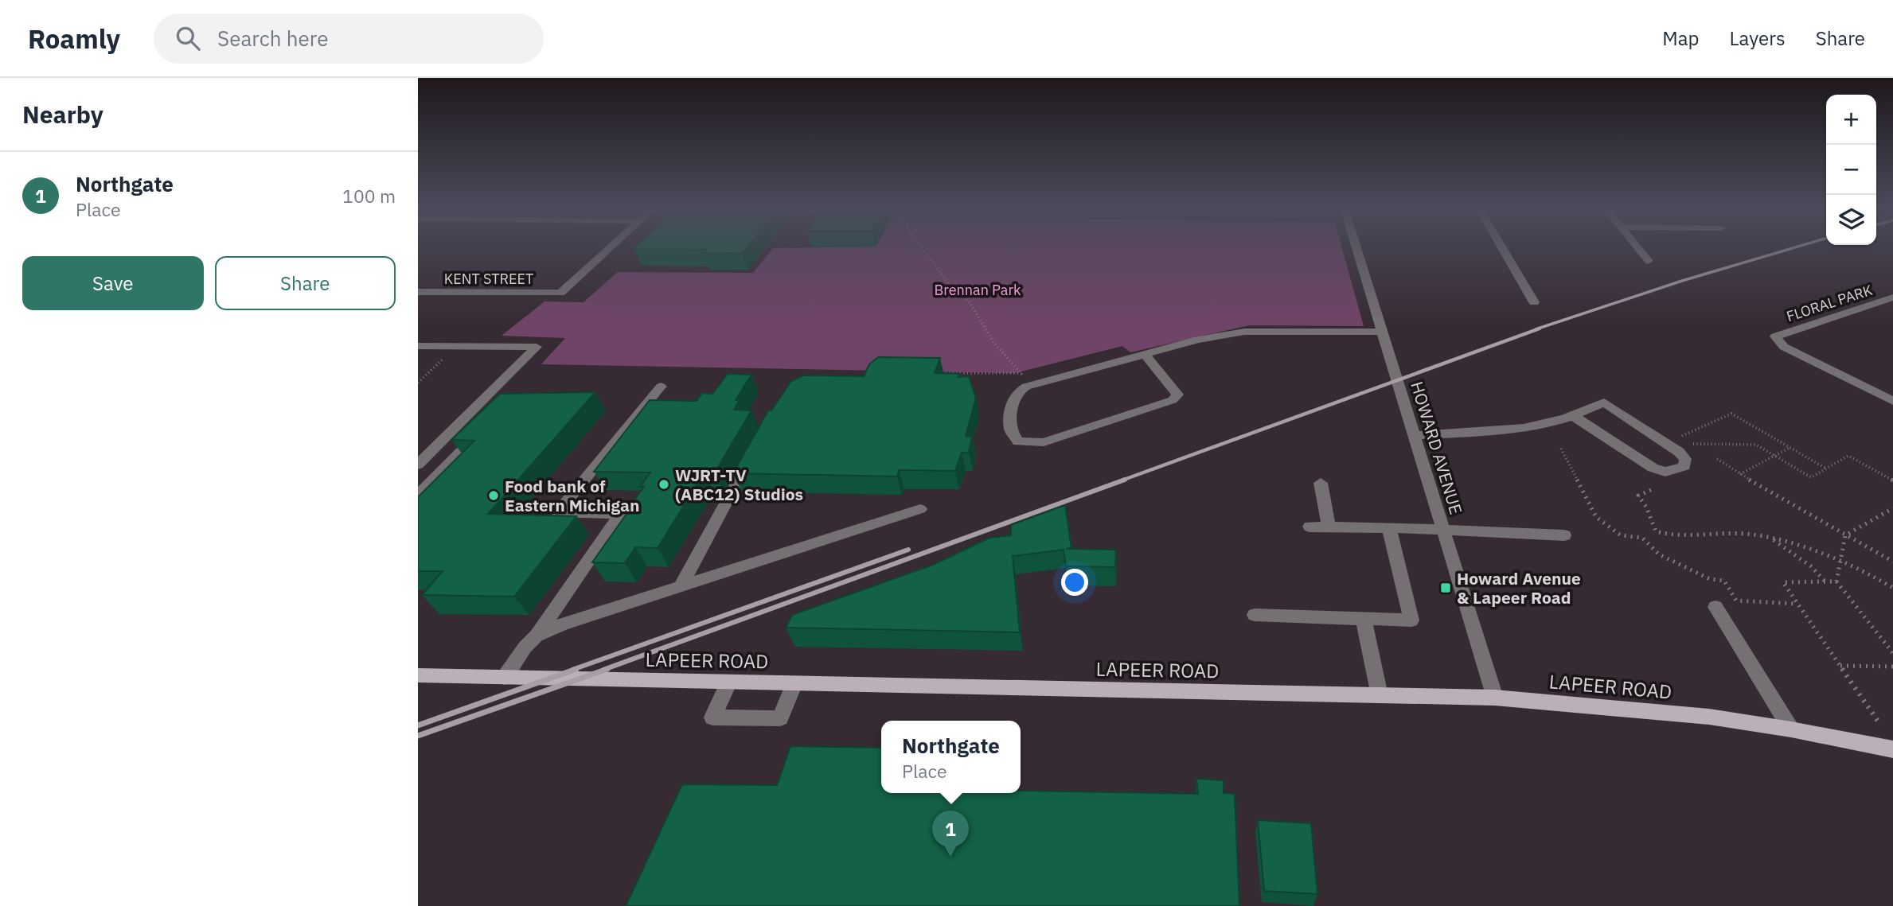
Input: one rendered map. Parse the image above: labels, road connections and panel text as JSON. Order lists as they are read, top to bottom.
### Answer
{
  "streets": {
    "main road": ["LAPEER ROAD"],
    "street": ["KENT STREET", "FLORAL PARK", "HOWARD AVENUE"]
  },
  "crossings": [
    ["HOWARD AVENUE", "LAPEER ROAD"]
  ],
  "parks": ["Brennan Park"],
  "places": {
    "other": ["WJRT-TV (ABC12) Studios", "Food bank of Eastern Michigan"],
    "transit": ["Howard Avenue & Lapeer Road"]
  },
  "page": {
    "header": "Roamly",
    "search": "Search here",
    "nav": ["Map", "Layers", "Share"],
    "heading": "Nearby",
    "map_buttons": ["+", "−"],
    "list": [
      {
        "mark": "1",
        "name": "Northgate",
        "note": "Place",
        "value": "100 m"
      }
    ],
    "buttons": ["Save", "Share"],
    "popup": ["Northgate", "Place"],
    "pins": "1"
  }
}
